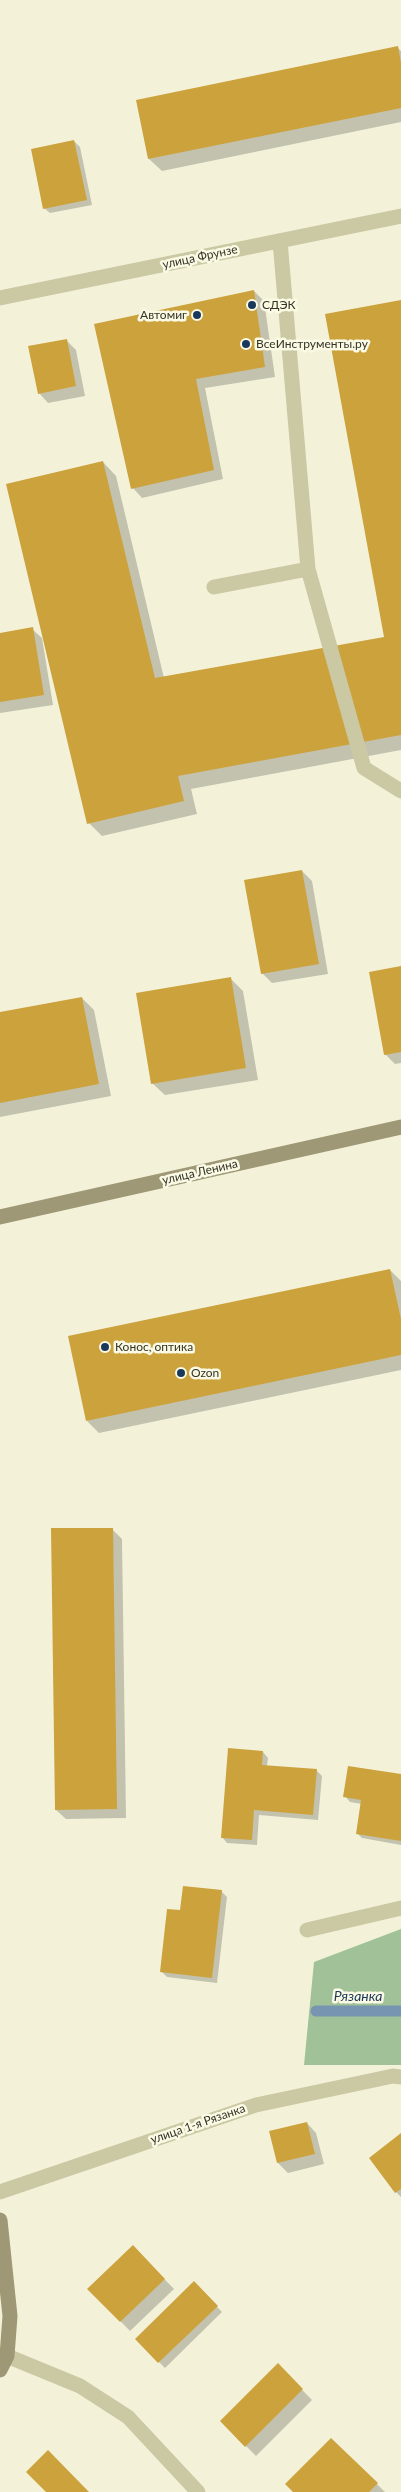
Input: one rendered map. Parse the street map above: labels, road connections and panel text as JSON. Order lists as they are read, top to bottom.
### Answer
{
  "streets": {
    "main road": ["улица Ленина"],
    "street": ["улица Фрунзе", "улица 1-я Рязанка"]
  },
  "water": ["Рязанка"],
  "places": [
    "СДЭК",
    "Автомиг",
    "ВсеИнструменты.ру",
    "Конос, оптика",
    "Ozon"
  ]
}
